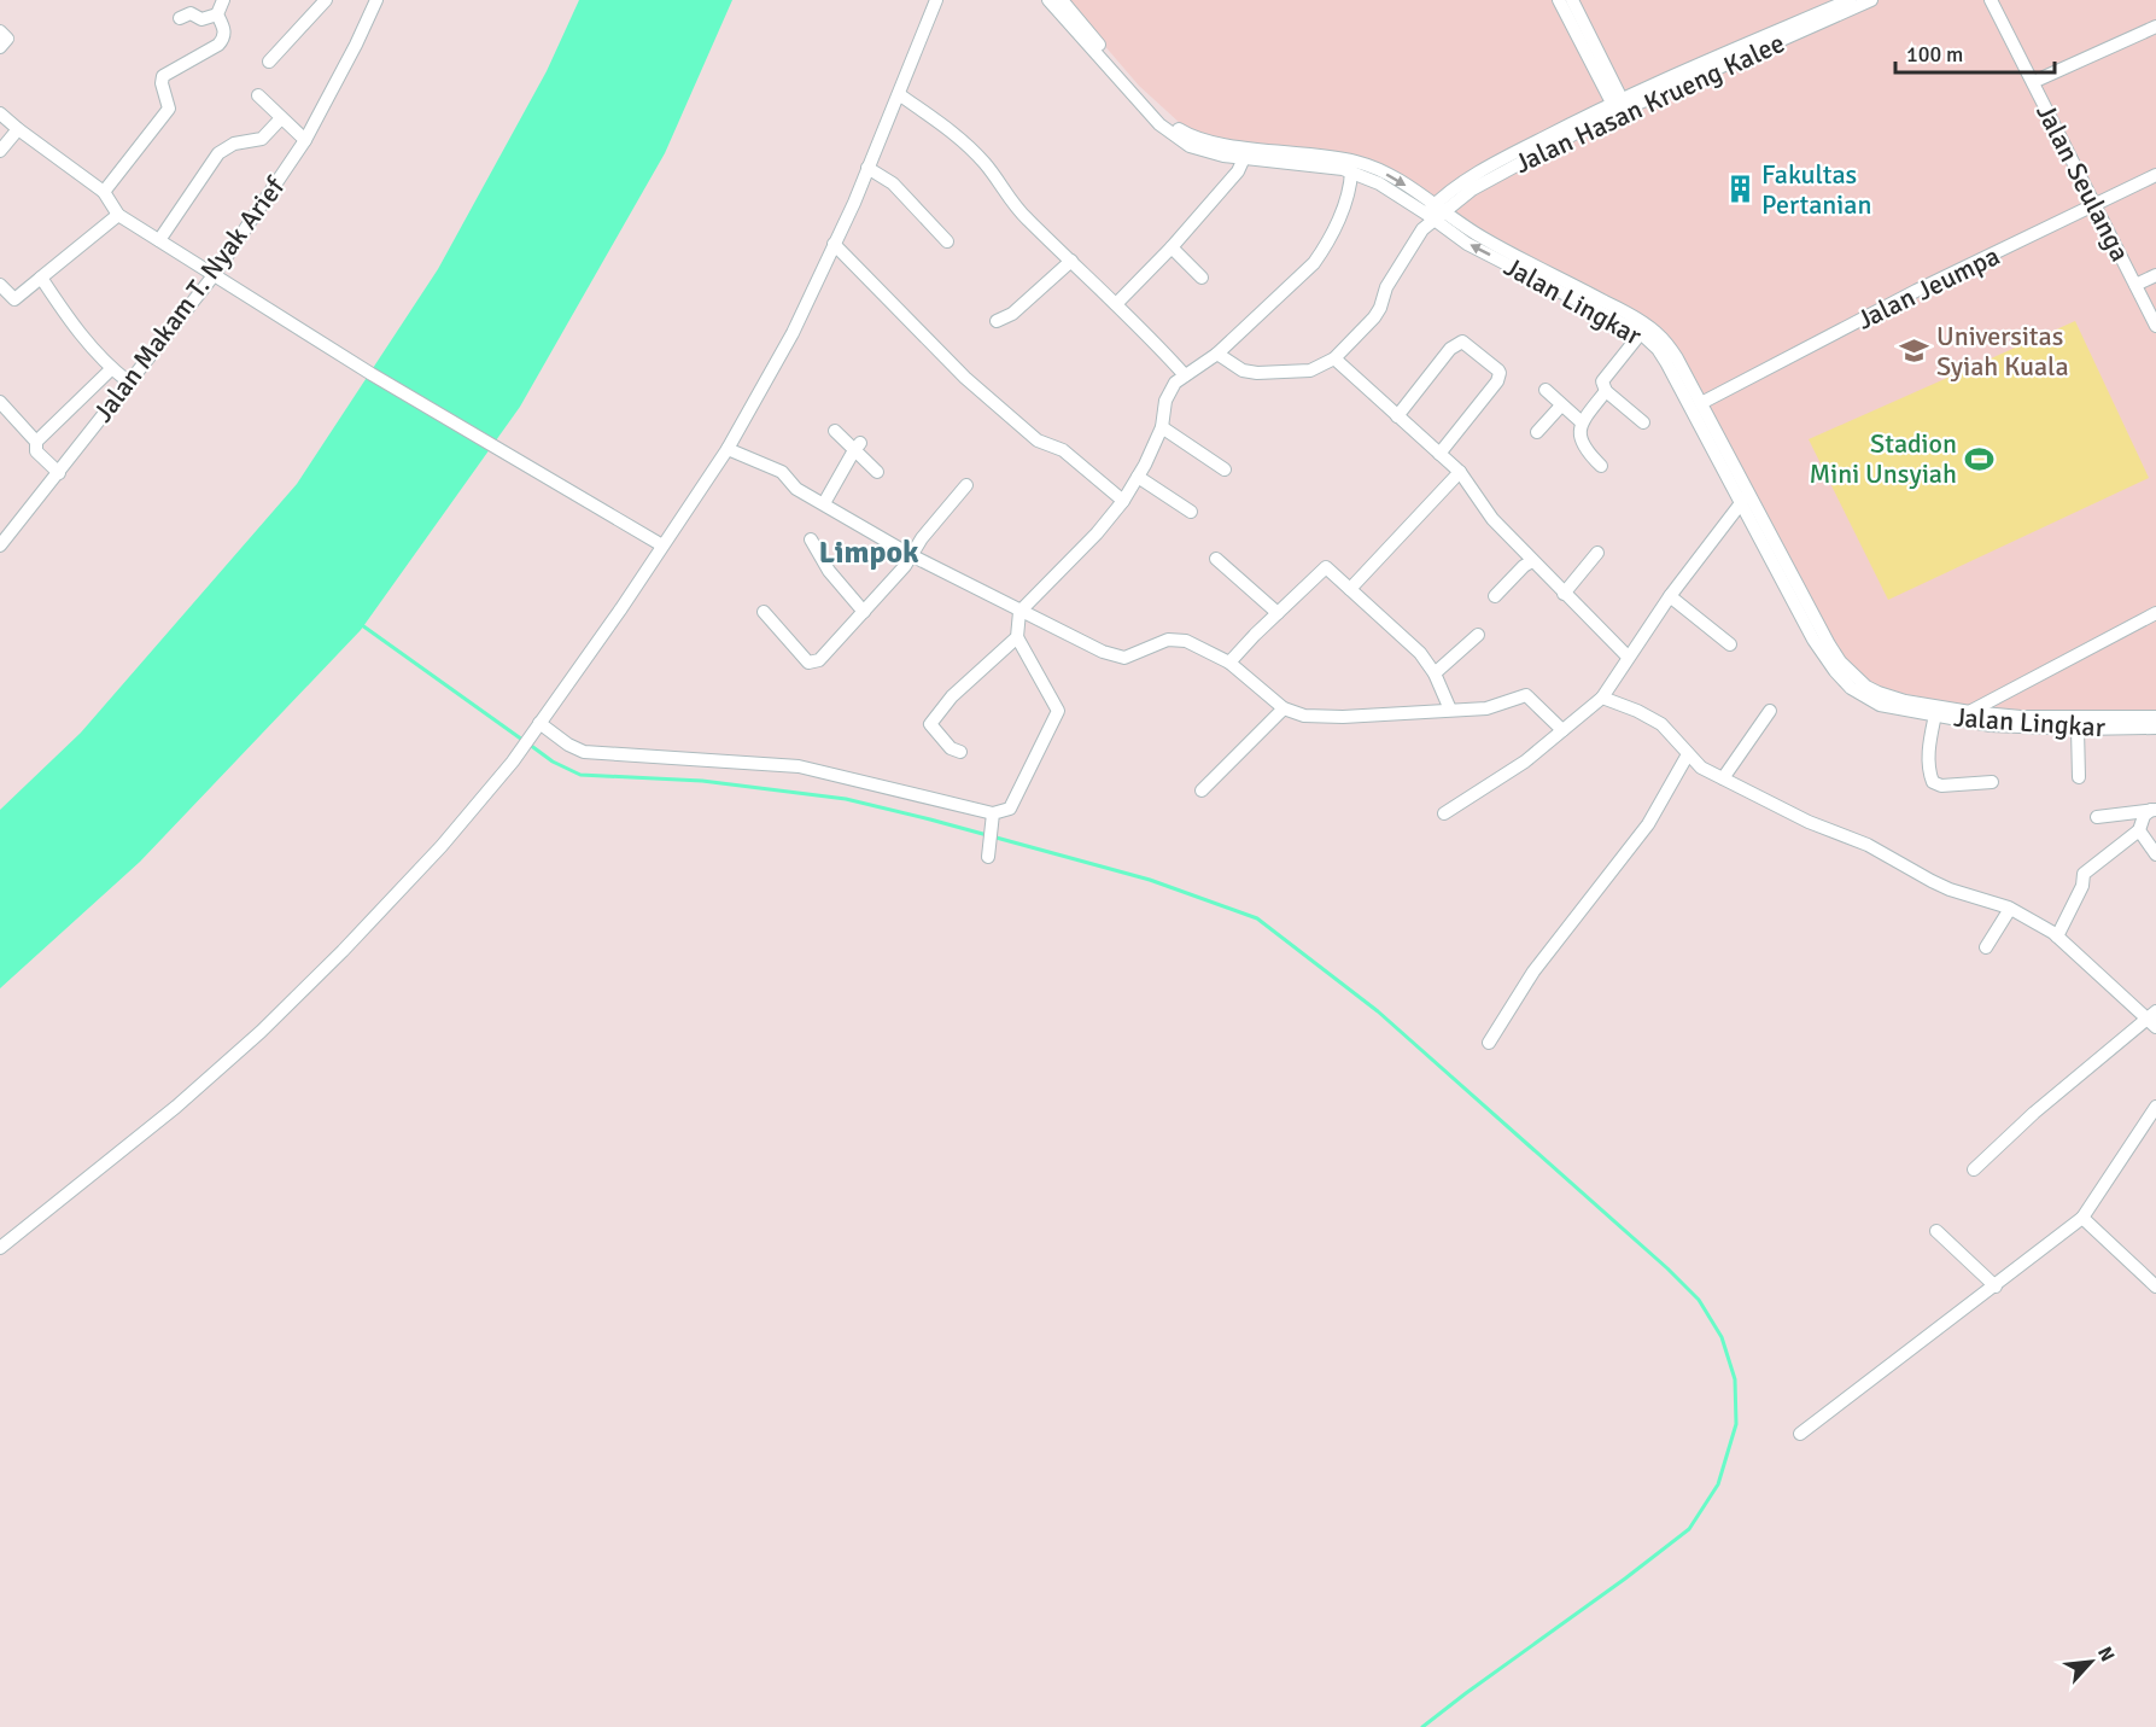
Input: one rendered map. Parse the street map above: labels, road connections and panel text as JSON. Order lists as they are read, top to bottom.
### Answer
{
  "streets": {
    "street": [
      "Jalan Hasan Krueng Kalee",
      "Jalan Seulanga",
      "Jalan Jeumpa",
      "Jalan Makam T. Nyak Arief",
      "Jalan Lingkar"
    ]
  },
  "crossings": [
    ["Jalan Hasan Krueng Kalee", "Jalan Lingkar"],
    ["Jalan Seulanga", "Jalan Jeumpa"]
  ],
  "districts": ["Limpok"],
  "places": {
    "building": ["Fakultas Pertanian"],
    "school or university": ["Universitas Syiah Kuala"],
    "sports": ["Stadion Mini Unsyiah"]
  },
  "scale_bar": "100 m",
  "north": "top right"
}
